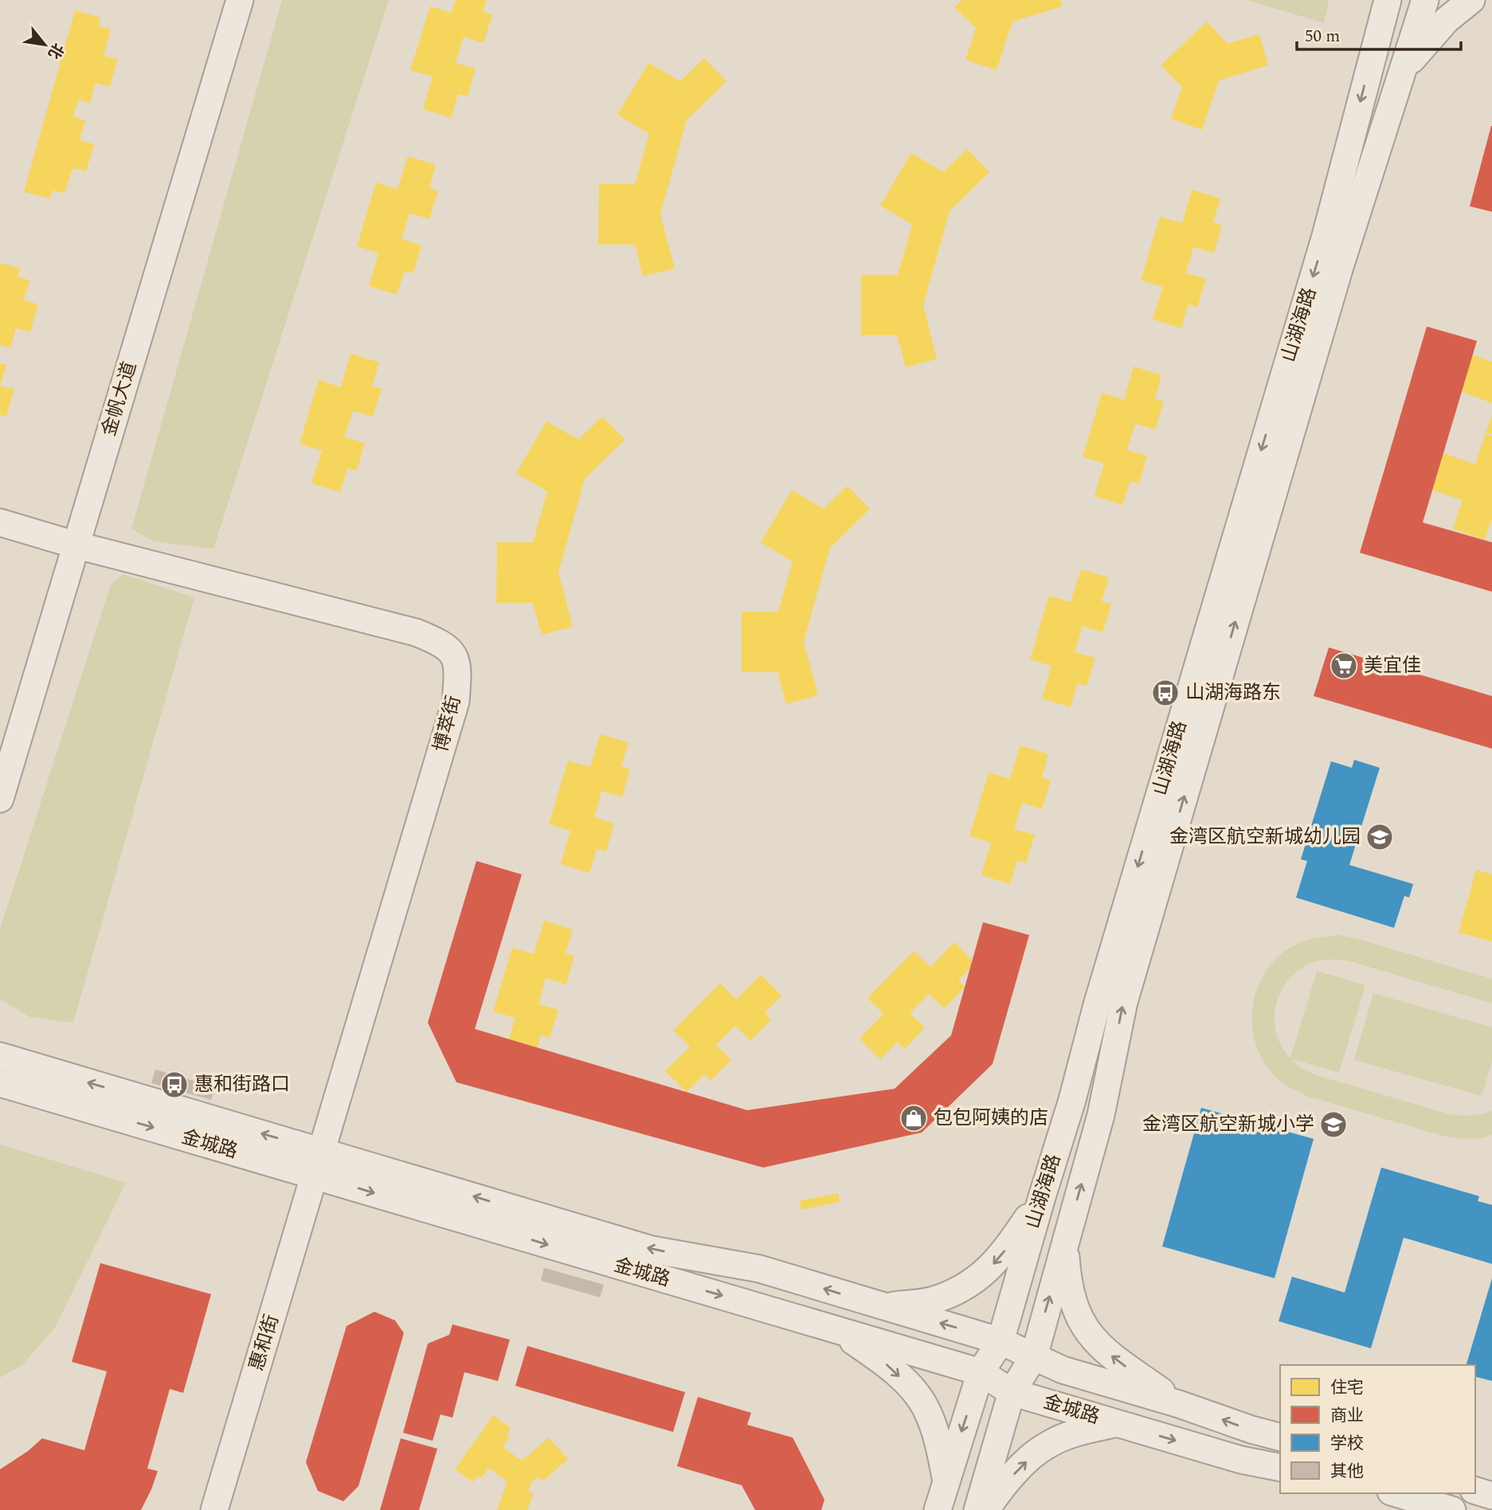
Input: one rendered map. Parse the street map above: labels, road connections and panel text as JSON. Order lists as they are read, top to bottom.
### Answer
{
  "streets": {
    "street": [
      "山湖海路",
      "金帆大道",
      "博萃街",
      "金城路",
      "惠和街"
    ]
  },
  "crossings": [
    ["山湖海路", "金城路"],
    ["金帆大道", "博萃街"],
    ["博萃街", "金城路"],
    ["博萃街", "惠和街"],
    ["金城路", "惠和街"]
  ],
  "places": {
    "supermarket": ["美宜佳"],
    "bus stop": ["山湖海路东", "惠和街路口"],
    "school or university": ["金湾区航空新城幼儿园", "金湾区航空新城小学"],
    "shop": ["包包阿姨的店"]
  },
  "legend": [
    "住宅",
    "商业",
    "学校",
    "其他"
  ],
  "scale_bar": "50 m",
  "north": "bottom right"
}
